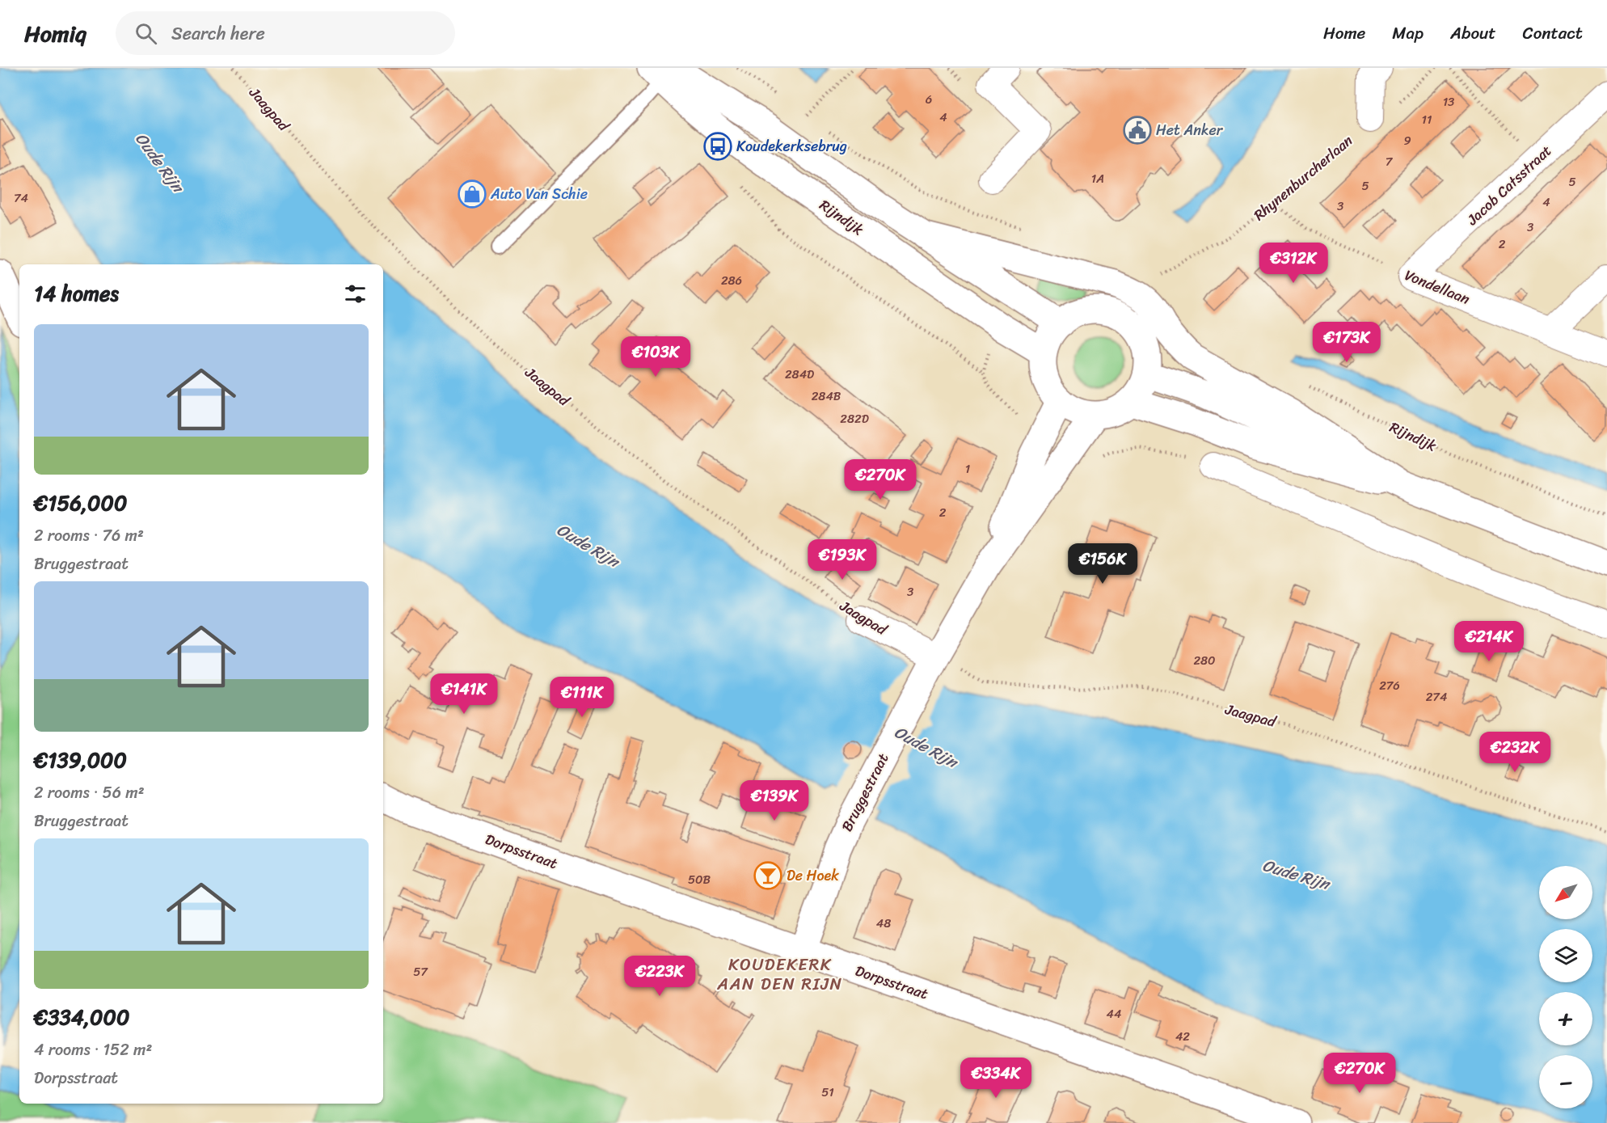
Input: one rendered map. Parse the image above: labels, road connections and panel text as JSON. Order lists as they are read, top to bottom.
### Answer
{
  "streets": {
    "main road": ["Rijndijk", "Bruggestraat", "Dorpsstraat"],
    "street": ["Jaagpad", "Jacob Catsstraat", "Vondellaan"],
    "path": ["Rhynenburcherlaan"]
  },
  "crossings": [
    ["Jaagpad", "Bruggestraat"],
    ["Rhynenburcherlaan", "Vondellaan"],
    ["Jacob Catsstraat", "Vondellaan"],
    ["Rijndijk", "Bruggestraat"],
    ["Bruggestraat", "Dorpsstraat"]
  ],
  "districts": ["KOUDEKERK AAN DEN RIJN"],
  "water": ["Oude Rijn"],
  "places": {
    "public building": ["Het Anker"],
    "bus stop": ["Koudekerksebrug"],
    "shop": ["Auto Van Schie"],
    "bar": ["De Hoek"]
  },
  "house_numbers": [
    "6",
    "13",
    "4",
    "11",
    "9",
    "7",
    "1A",
    "5",
    "5",
    "74",
    "4",
    "3",
    "3",
    "2",
    "286",
    "284D",
    "284B",
    "282D",
    "1",
    "2",
    "3",
    "280",
    "276",
    "274",
    "50B",
    "48",
    "57",
    "44",
    "42",
    "51"
  ],
  "north": "bottom left",
  "page": {
    "header": "Homiq",
    "search": "Search here",
    "nav": [
      "Home",
      "Map",
      "About",
      "Contact"
    ],
    "price": [
      "€312K",
      "€173K",
      "€103K",
      "€270K",
      "€193K",
      "€156K",
      "€214K",
      "€141K",
      "€111K",
      "€232K",
      "€139K",
      "€223K",
      "€270K",
      "€334K"
    ],
    "heading": "14 homes",
    "list": [
      {
        "name": "€156,000",
        "note": "2 rooms · 76 m² · Bruggestraat"
      },
      {
        "name": "€139,000",
        "note": "2 rooms · 56 m² · Bruggestraat"
      },
      {
        "name": "€334,000",
        "note": "4 rooms · 152 m² · Dorpsstraat"
      }
    ],
    "map_buttons": ["+", "−"]
  }
}
